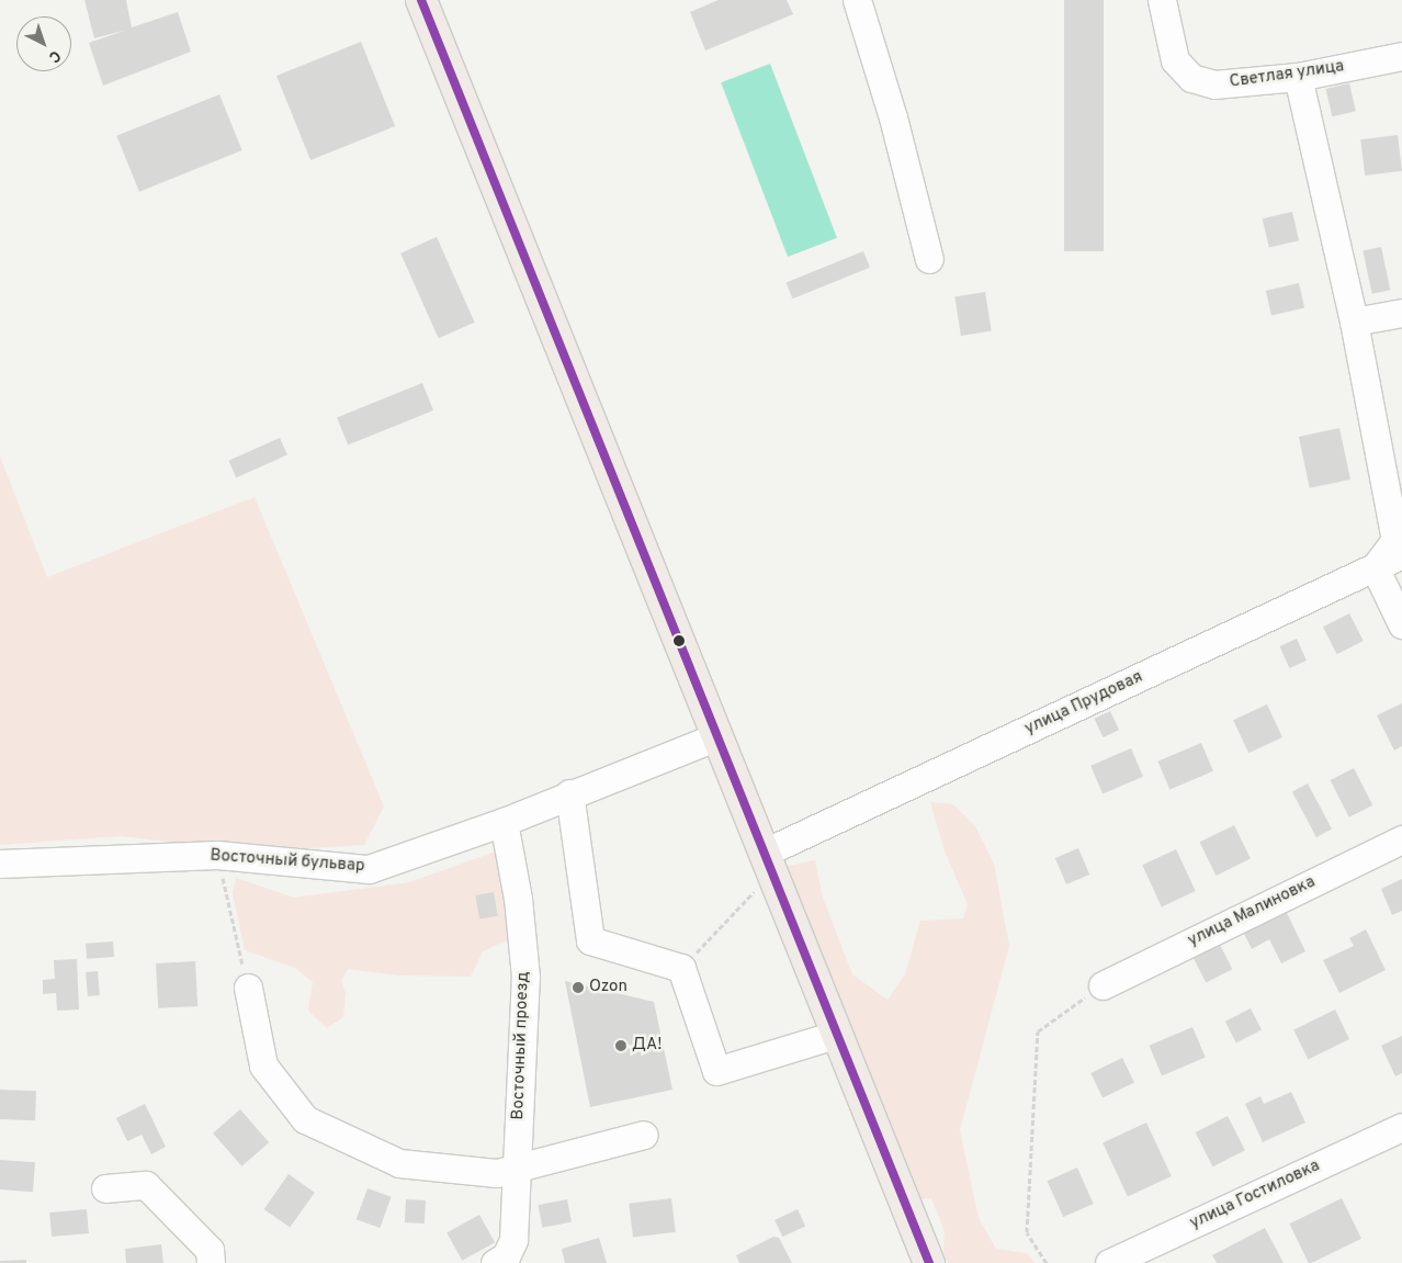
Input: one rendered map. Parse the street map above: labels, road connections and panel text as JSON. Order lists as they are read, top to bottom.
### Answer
{
  "streets": {
    "street": [
      "Светлая улица",
      "улица Прудовая",
      "Восточный бульвар",
      "улица Малиновка",
      "Восточный проезд",
      "улица Гостиловка"
    ]
  },
  "crossings": [
    ["Восточный бульвар", "Восточный проезд"]
  ],
  "places": ["Ozon", "ДА!"],
  "north": "bottom right"
}
